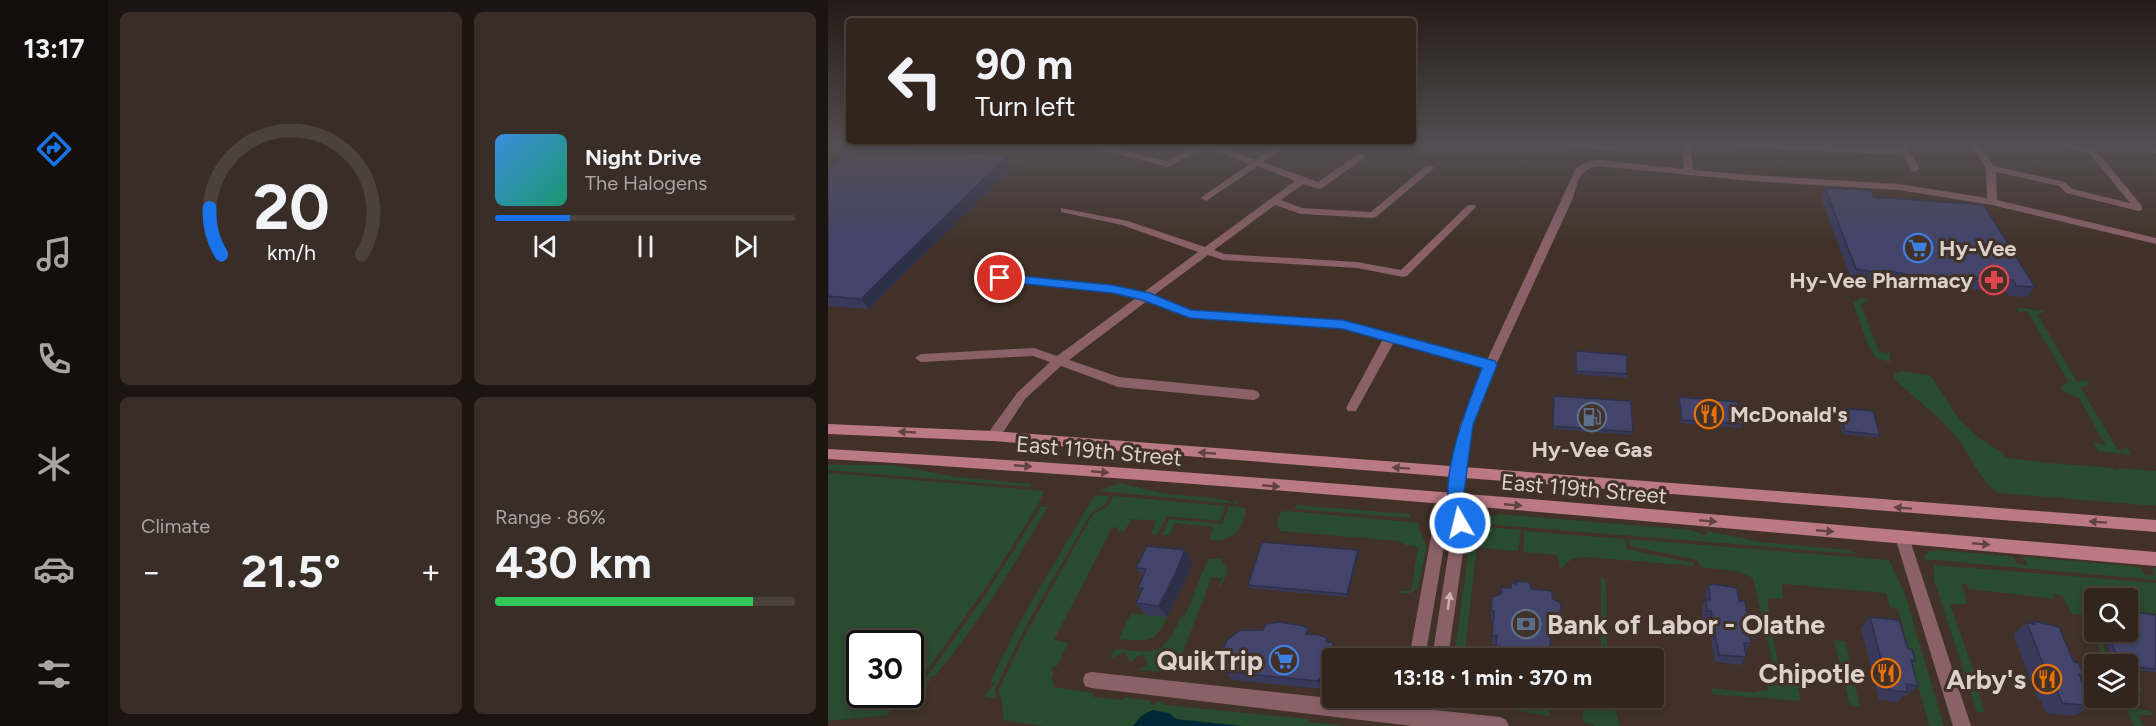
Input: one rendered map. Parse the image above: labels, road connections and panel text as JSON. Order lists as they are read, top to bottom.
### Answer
{
  "streets": {
    "main road": ["East 119th Street"]
  },
  "places": {
    "supermarket": ["Hy-Vee", "QuikTrip"],
    "pharmacy": ["Hy-Vee Pharmacy"],
    "restaurant": ["McDonald's", "Chipotle", "Arby's"],
    "fuel station": ["Hy-Vee Gas"],
    "bank": ["Bank of Labor - Olathe"]
  },
  "page": {
    "tabs": "13:17",
    "turn": ["90 m", "Turn left"],
    "song": ["Night Drive", "The Halogens"],
    "tile": [
      "Climate",
      ["Range · 86%", "430 km"]
    ],
    "heat": ["−", "21.5°", "+"],
    "limit": "30",
    "trip": "13:18 · 1 min · 370 m",
    "gauge": ["20", "km/h"]
  }
}
